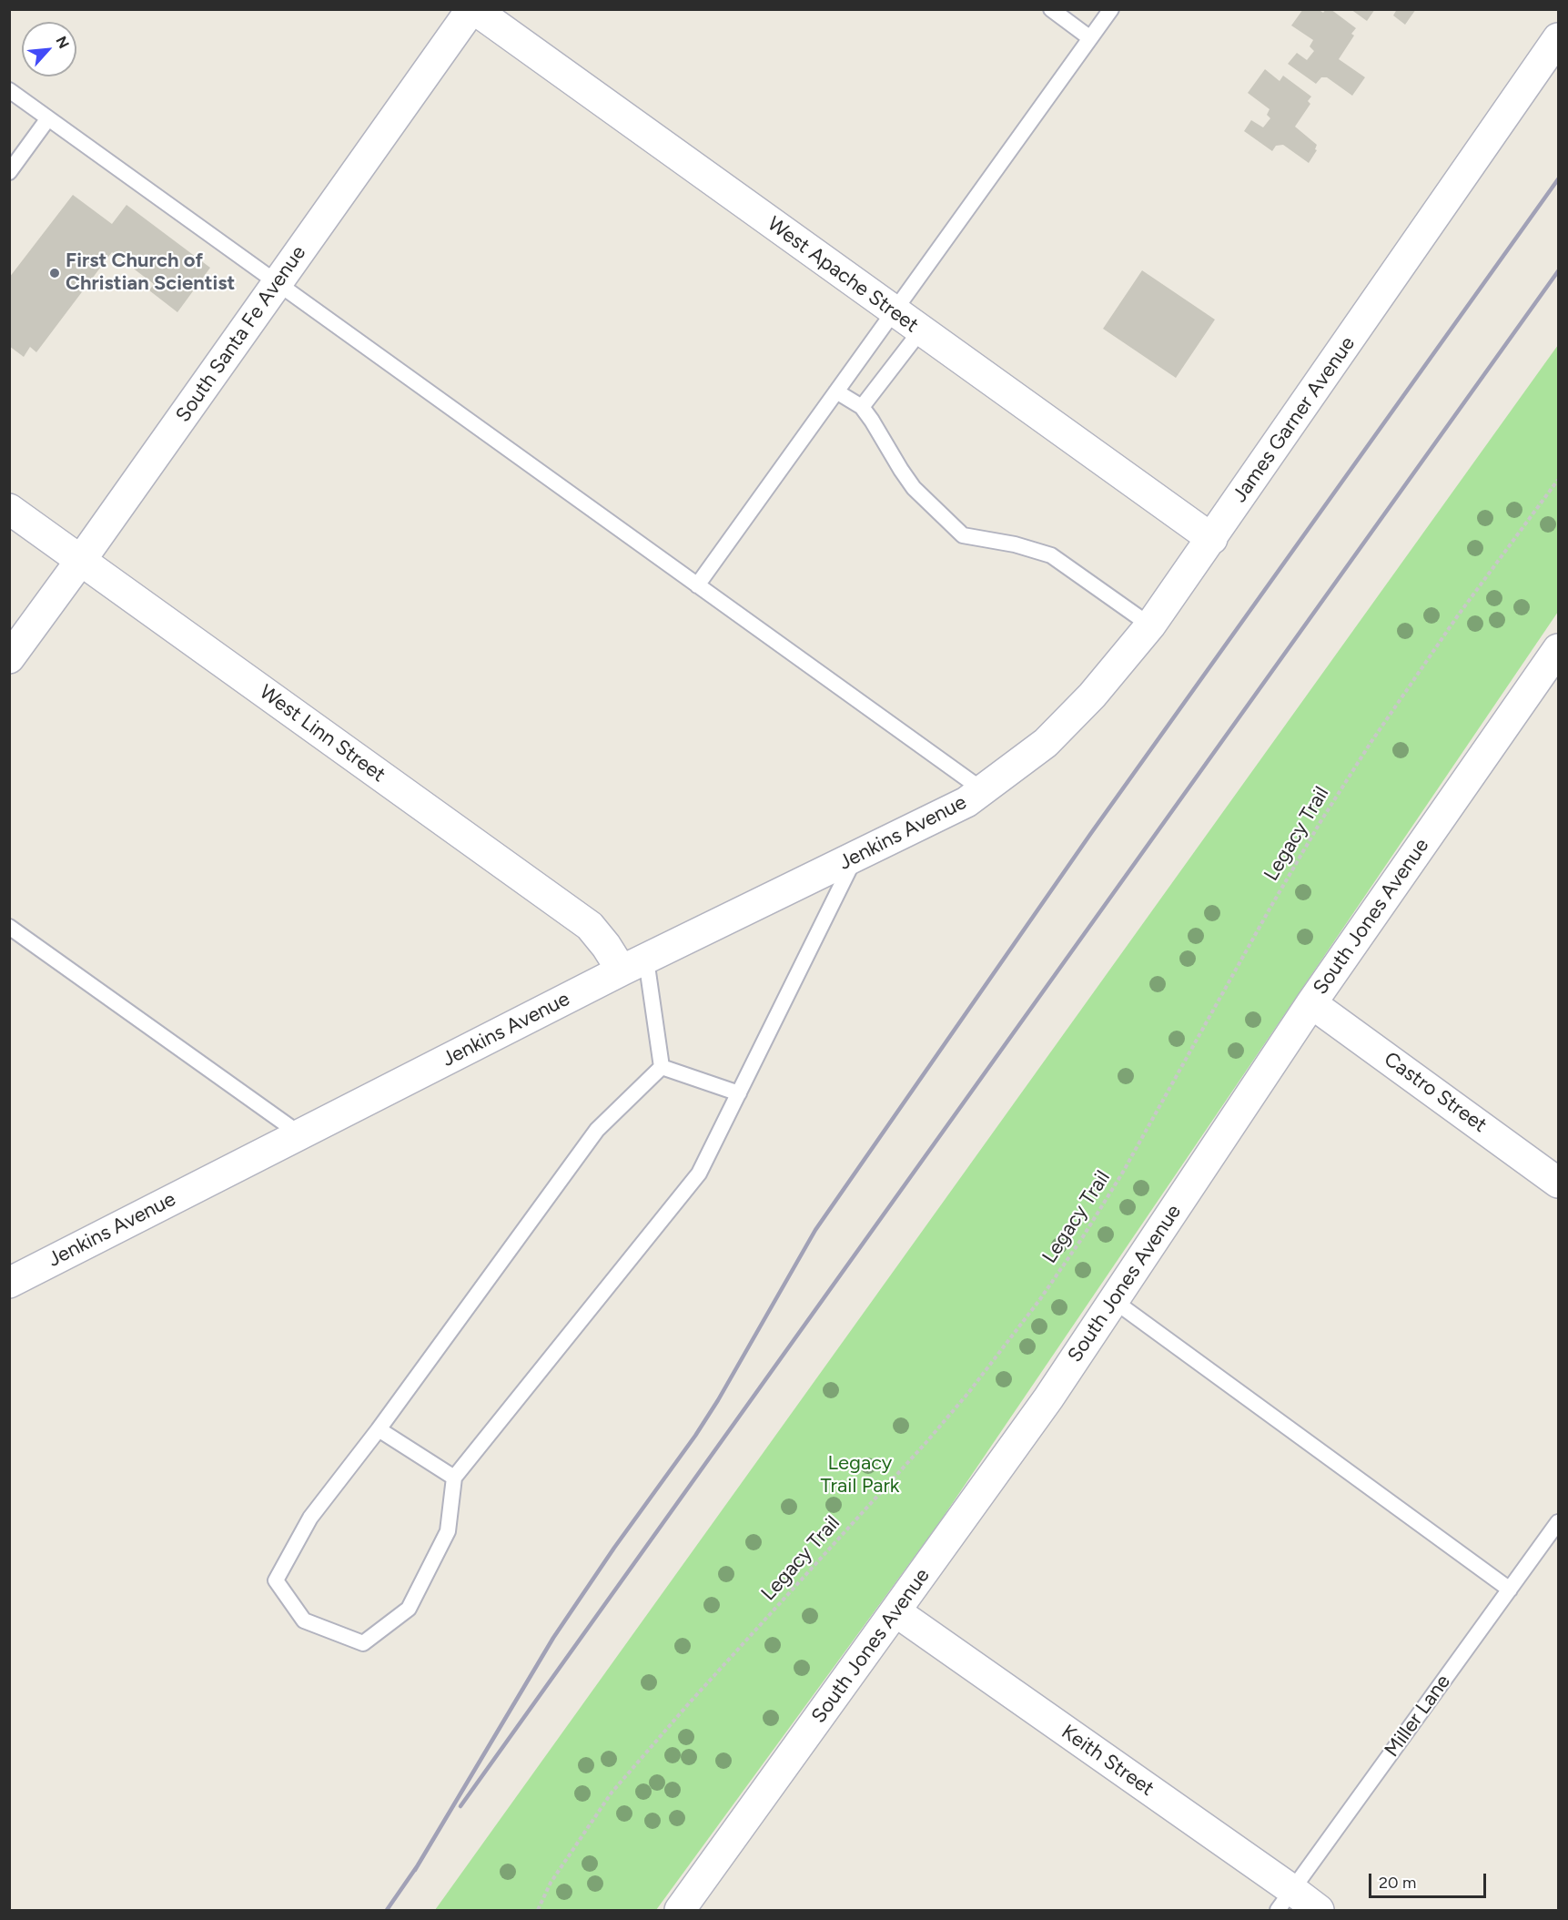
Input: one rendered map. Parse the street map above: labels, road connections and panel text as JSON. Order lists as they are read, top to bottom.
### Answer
{
  "streets": {
    "street": [
      "West Apache Street",
      "South Santa Fe Avenue",
      "James Garner Avenue",
      "West Linn Street",
      "Jenkins Avenue",
      "South Jones Avenue",
      "Castro Street",
      "Keith Street"
    ],
    "lane": ["Miller Lane"],
    "path": ["Legacy Trail"]
  },
  "crossings": [
    ["West Apache Street", "South Santa Fe Avenue"],
    ["West Apache Street", "James Garner Avenue"],
    ["South Santa Fe Avenue", "West Linn Street"],
    ["James Garner Avenue", "Jenkins Avenue"],
    ["West Linn Street", "Jenkins Avenue"],
    ["South Jones Avenue", "Castro Street"],
    ["South Jones Avenue", "Keith Street"],
    ["Miller Lane", "Keith Street"]
  ],
  "parks": ["Legacy Trail Park"],
  "places": ["First Church of Christian Scientist"],
  "scale_bar": "20 m",
  "north": "top right"
}
